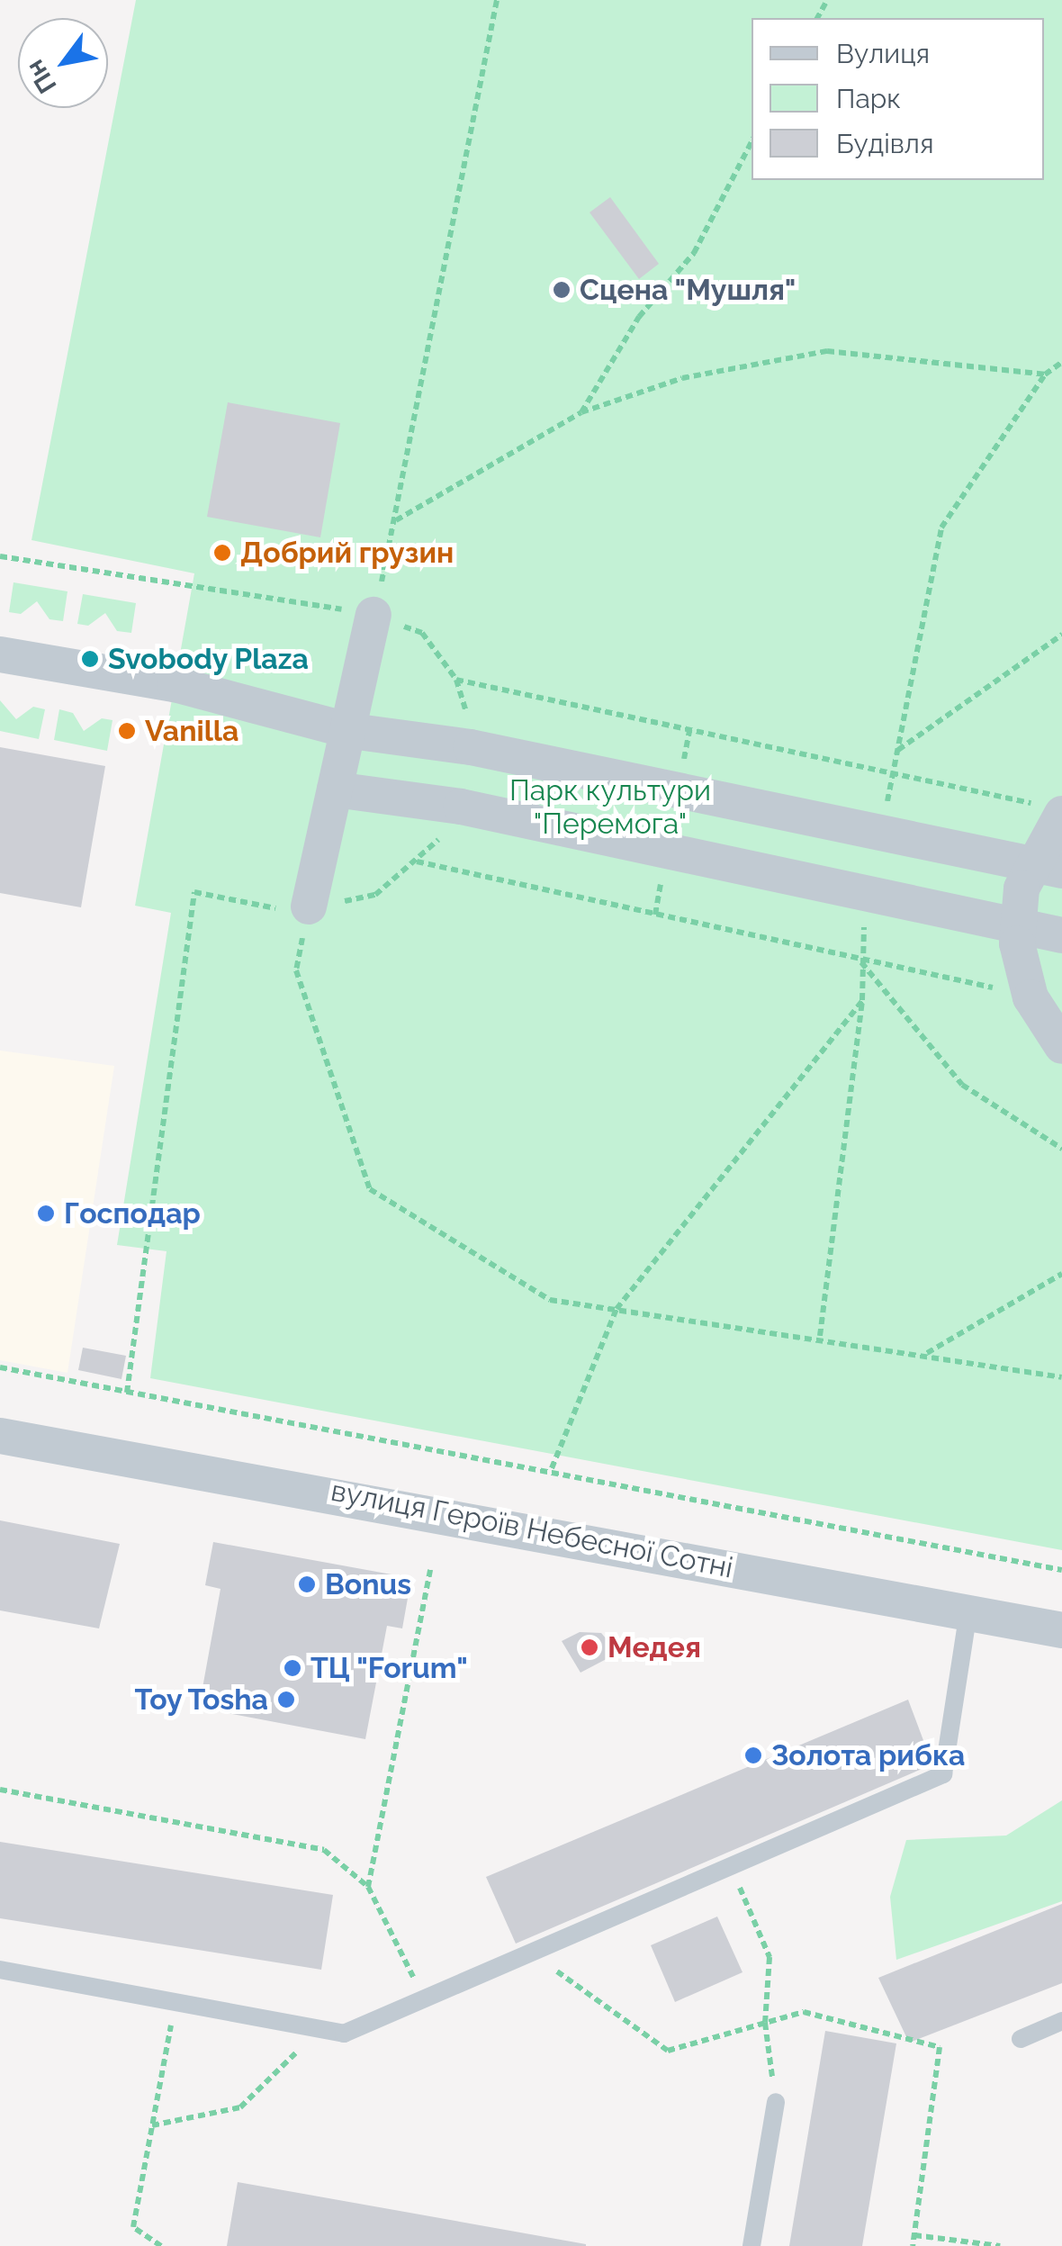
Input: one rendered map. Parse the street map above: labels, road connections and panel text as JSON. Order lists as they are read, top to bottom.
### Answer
{
  "streets": {
    "street": ["вулиця Героїв Небесної Сотні"]
  },
  "parks": ["Парк культури \"Перемога\""],
  "places": [
    "Сцена \"Мушля\"",
    "Добрий грузин",
    "Svobody Plaza",
    "Vanilla",
    "Господар",
    "Bonus",
    "Медея",
    "ТЦ \"Forum\"",
    "Toy Tosha",
    "Золота рибка"
  ],
  "legend": ["Вулиця", "Парк", "Будівля"],
  "north": "bottom left"
}
